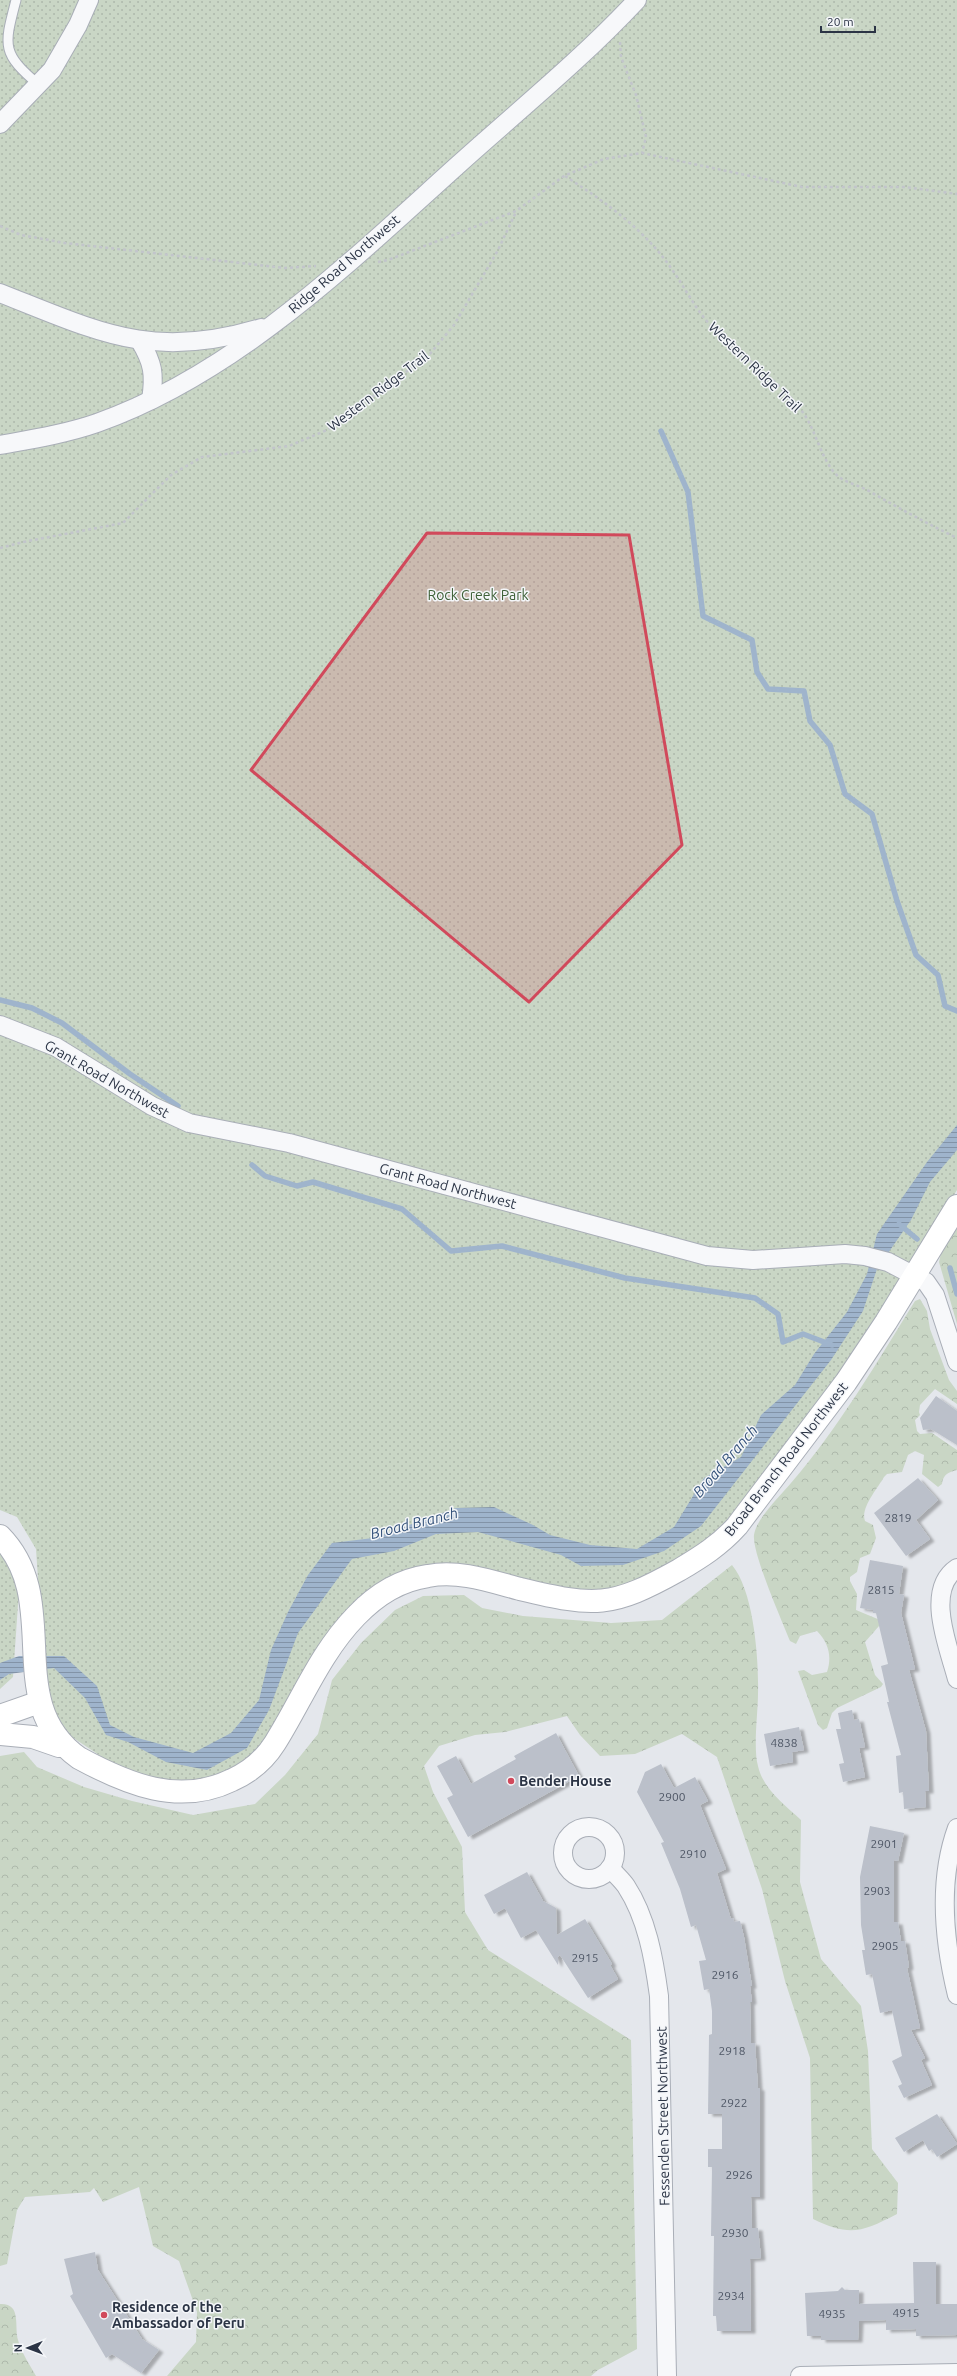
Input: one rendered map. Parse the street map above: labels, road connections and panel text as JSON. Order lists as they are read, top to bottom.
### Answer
{
  "streets": {
    "main road": ["Broad Branch Road Northwest"],
    "street": ["Ridge Road Northwest", "Grant Road Northwest", "Fessenden Street Northwest"],
    "path": ["Western Ridge Trail"]
  },
  "crossings": [
    ["Grant Road Northwest", "Broad Branch Road Northwest"]
  ],
  "water": ["Broad Branch"],
  "parks": ["Rock Creek Park"],
  "places": ["Bender House", "Residence of the Ambassador of Peru"],
  "house_numbers": [
    "2819",
    "2815",
    "4838",
    "2900",
    "2901",
    "2910",
    "2903",
    "2905",
    "2915",
    "2916",
    "2918",
    "2922",
    "2926",
    "2930",
    "2934",
    "4915",
    "4935"
  ],
  "scale_bar": "20 m",
  "north": "left"
}
